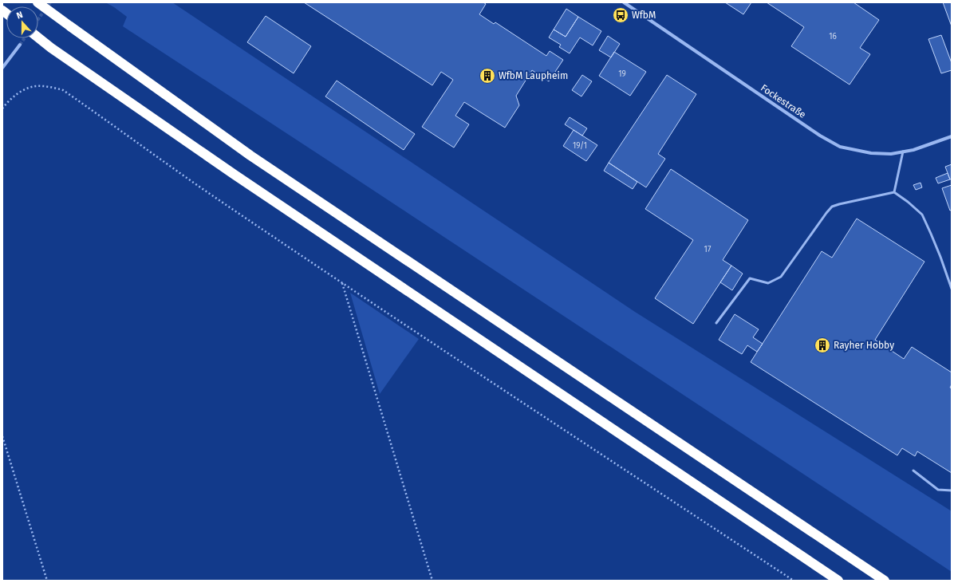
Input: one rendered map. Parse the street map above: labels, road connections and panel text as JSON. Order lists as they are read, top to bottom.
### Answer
{
  "streets": {
    "street": ["Fockestraße"]
  },
  "places": {
    "bus stop": ["WfbM"],
    "building": ["WfbM Laupheim", "Rayher Hobby"]
  },
  "house_numbers": [
    "16",
    "19",
    "19/1",
    "17"
  ],
  "north": "top"
}
